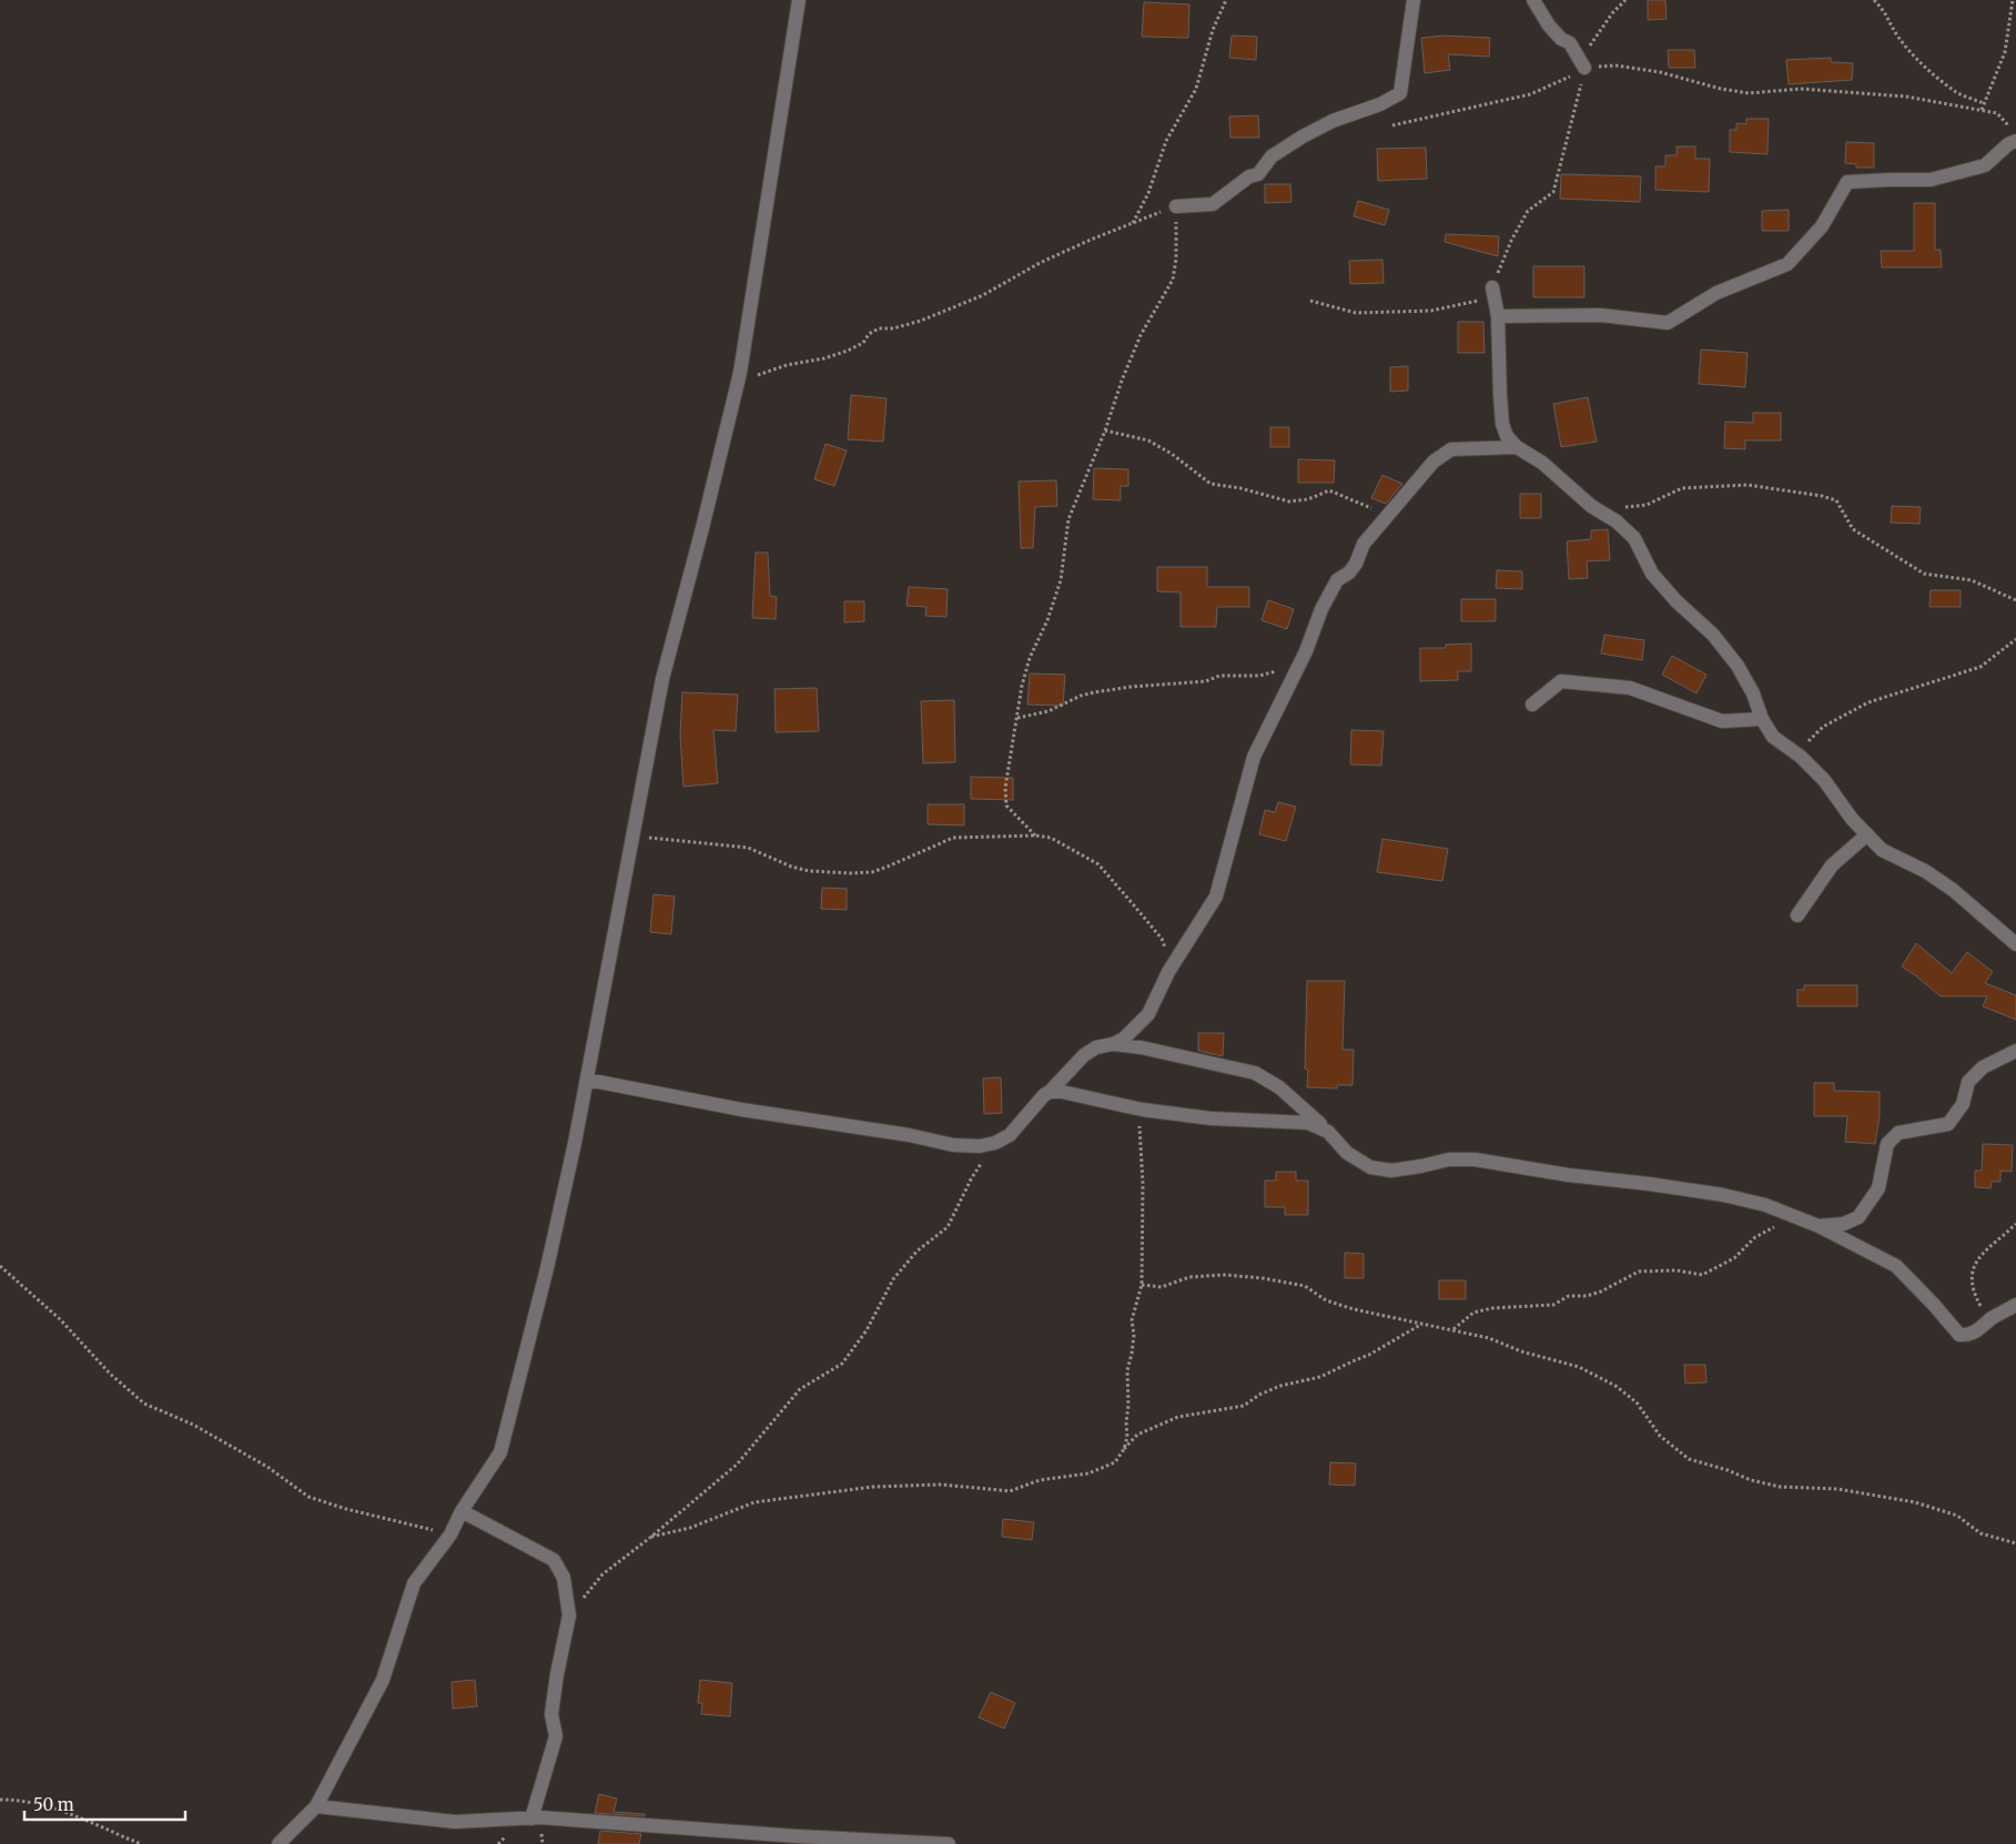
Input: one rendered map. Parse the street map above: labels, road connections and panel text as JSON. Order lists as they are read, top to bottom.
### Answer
{
  "scale_bar": "50 m"
}
